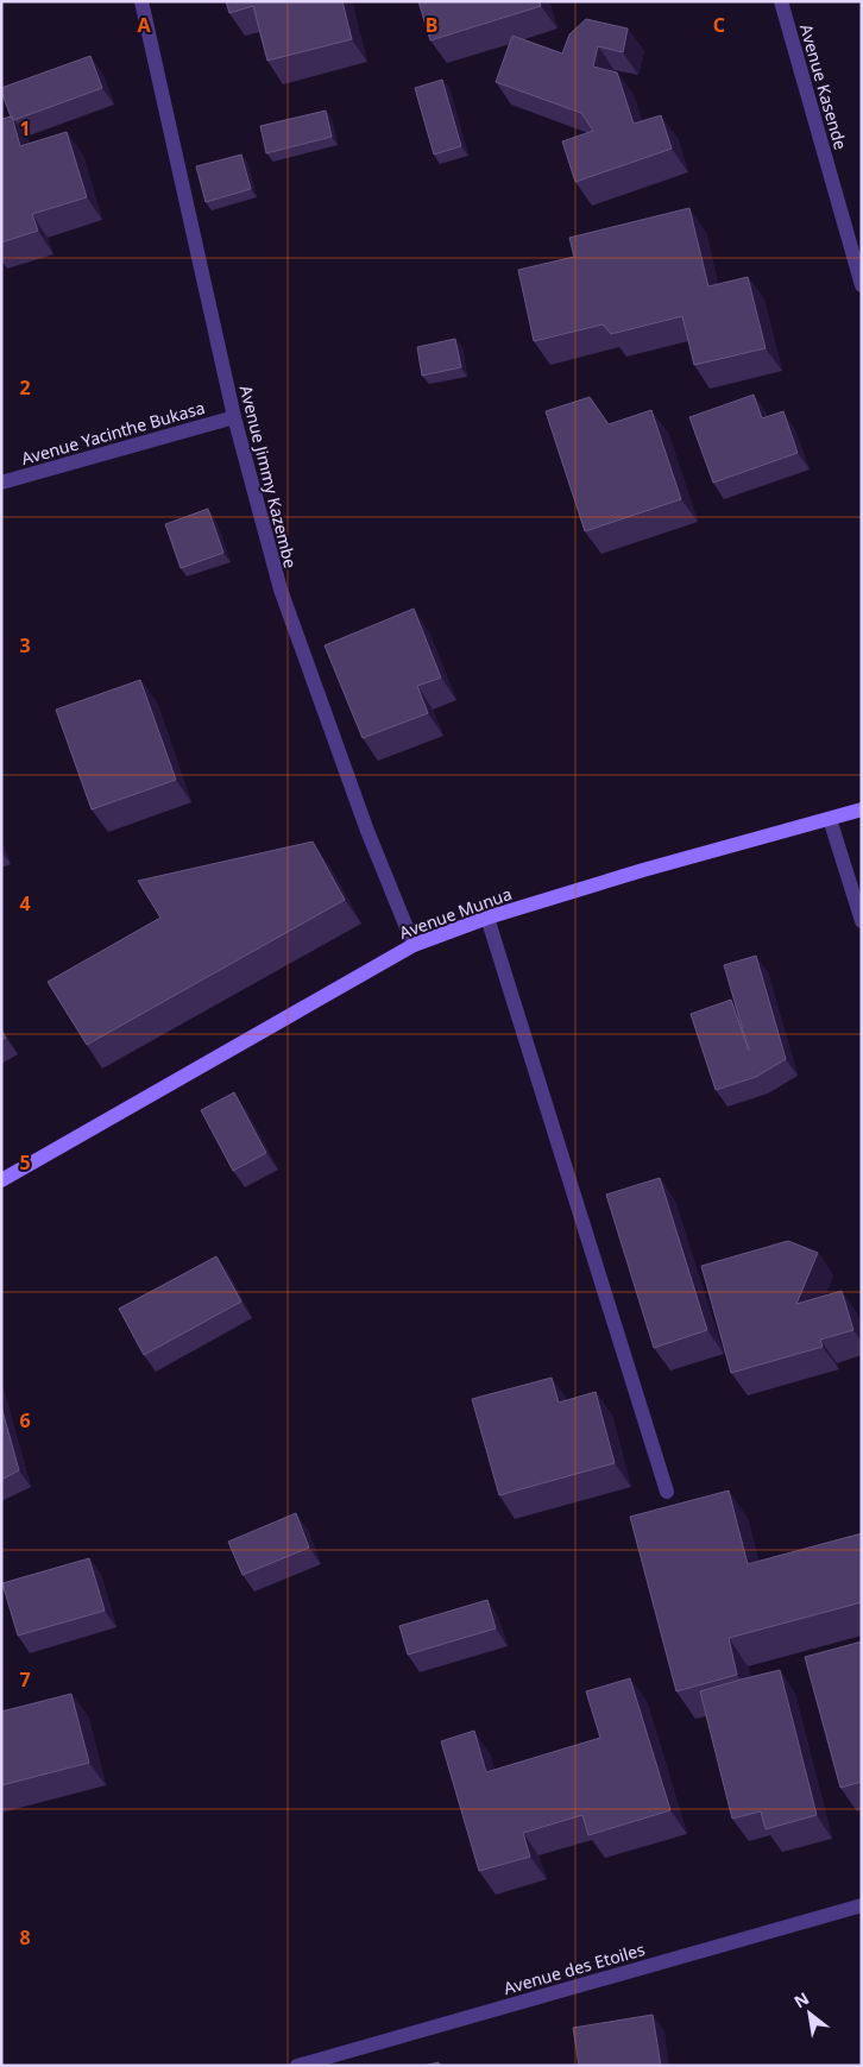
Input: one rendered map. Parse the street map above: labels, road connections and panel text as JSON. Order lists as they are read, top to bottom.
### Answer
{
  "streets": {
    "main road": ["Avenue Munua"],
    "street": [
      "Avenue Kasende",
      "Avenue Yacinthe Bukasa",
      "Avenue Jimmy Kazembe",
      "Avenue des Etoiles"
    ]
  },
  "crossings": [
    ["Avenue Yacinthe Bukasa", "Avenue Jimmy Kazembe"],
    ["Avenue Jimmy Kazembe", "Avenue Munua"]
  ],
  "north": "top left",
  "grid": {
    "columns": ["A", "B", "C"],
    "rows": [
      "1",
      "2",
      "3",
      "4",
      "5",
      "6",
      "7",
      "8"
    ]
  }
}
